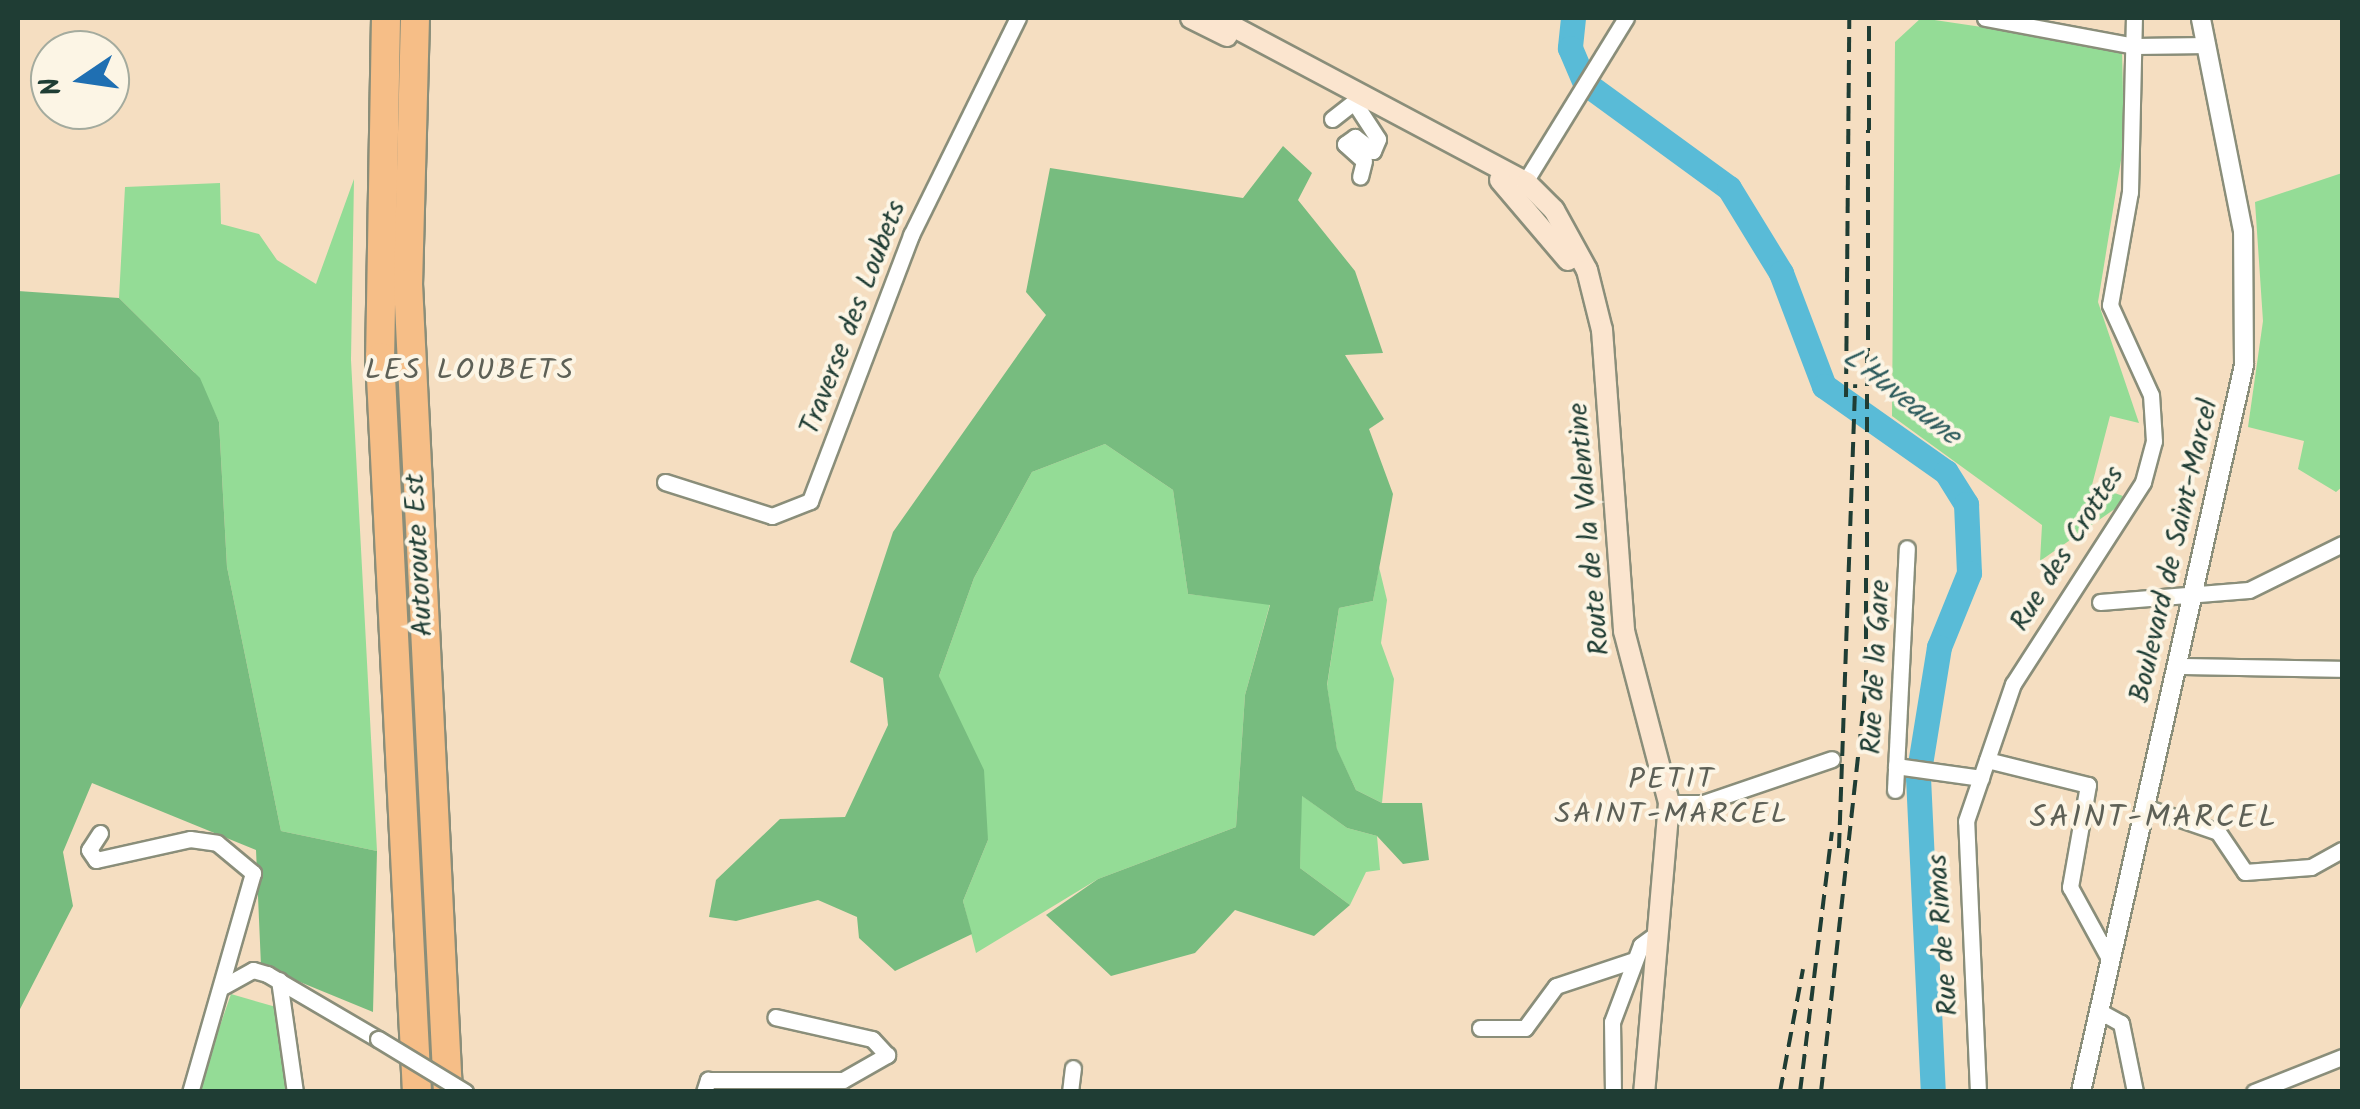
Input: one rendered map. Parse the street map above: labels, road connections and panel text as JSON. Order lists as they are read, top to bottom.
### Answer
{
  "streets": {
    "highway": ["Autoroute Est"],
    "main road": ["Route de la Valentine"],
    "street": [
      "Traverse des Loubets",
      "Rue des Crottes",
      "Boulevard de Saint-Marcel",
      "Rue de la Gare",
      "Rue de Rimas"
    ]
  },
  "crossings": [
    ["Rue des Crottes", "Rue de Rimas"]
  ],
  "districts": ["LES LOUBETS", "PETIT SAINT-MARCEL", "SAINT-MARCEL"],
  "water": ["L'Huveaune"],
  "north": "left"
}
